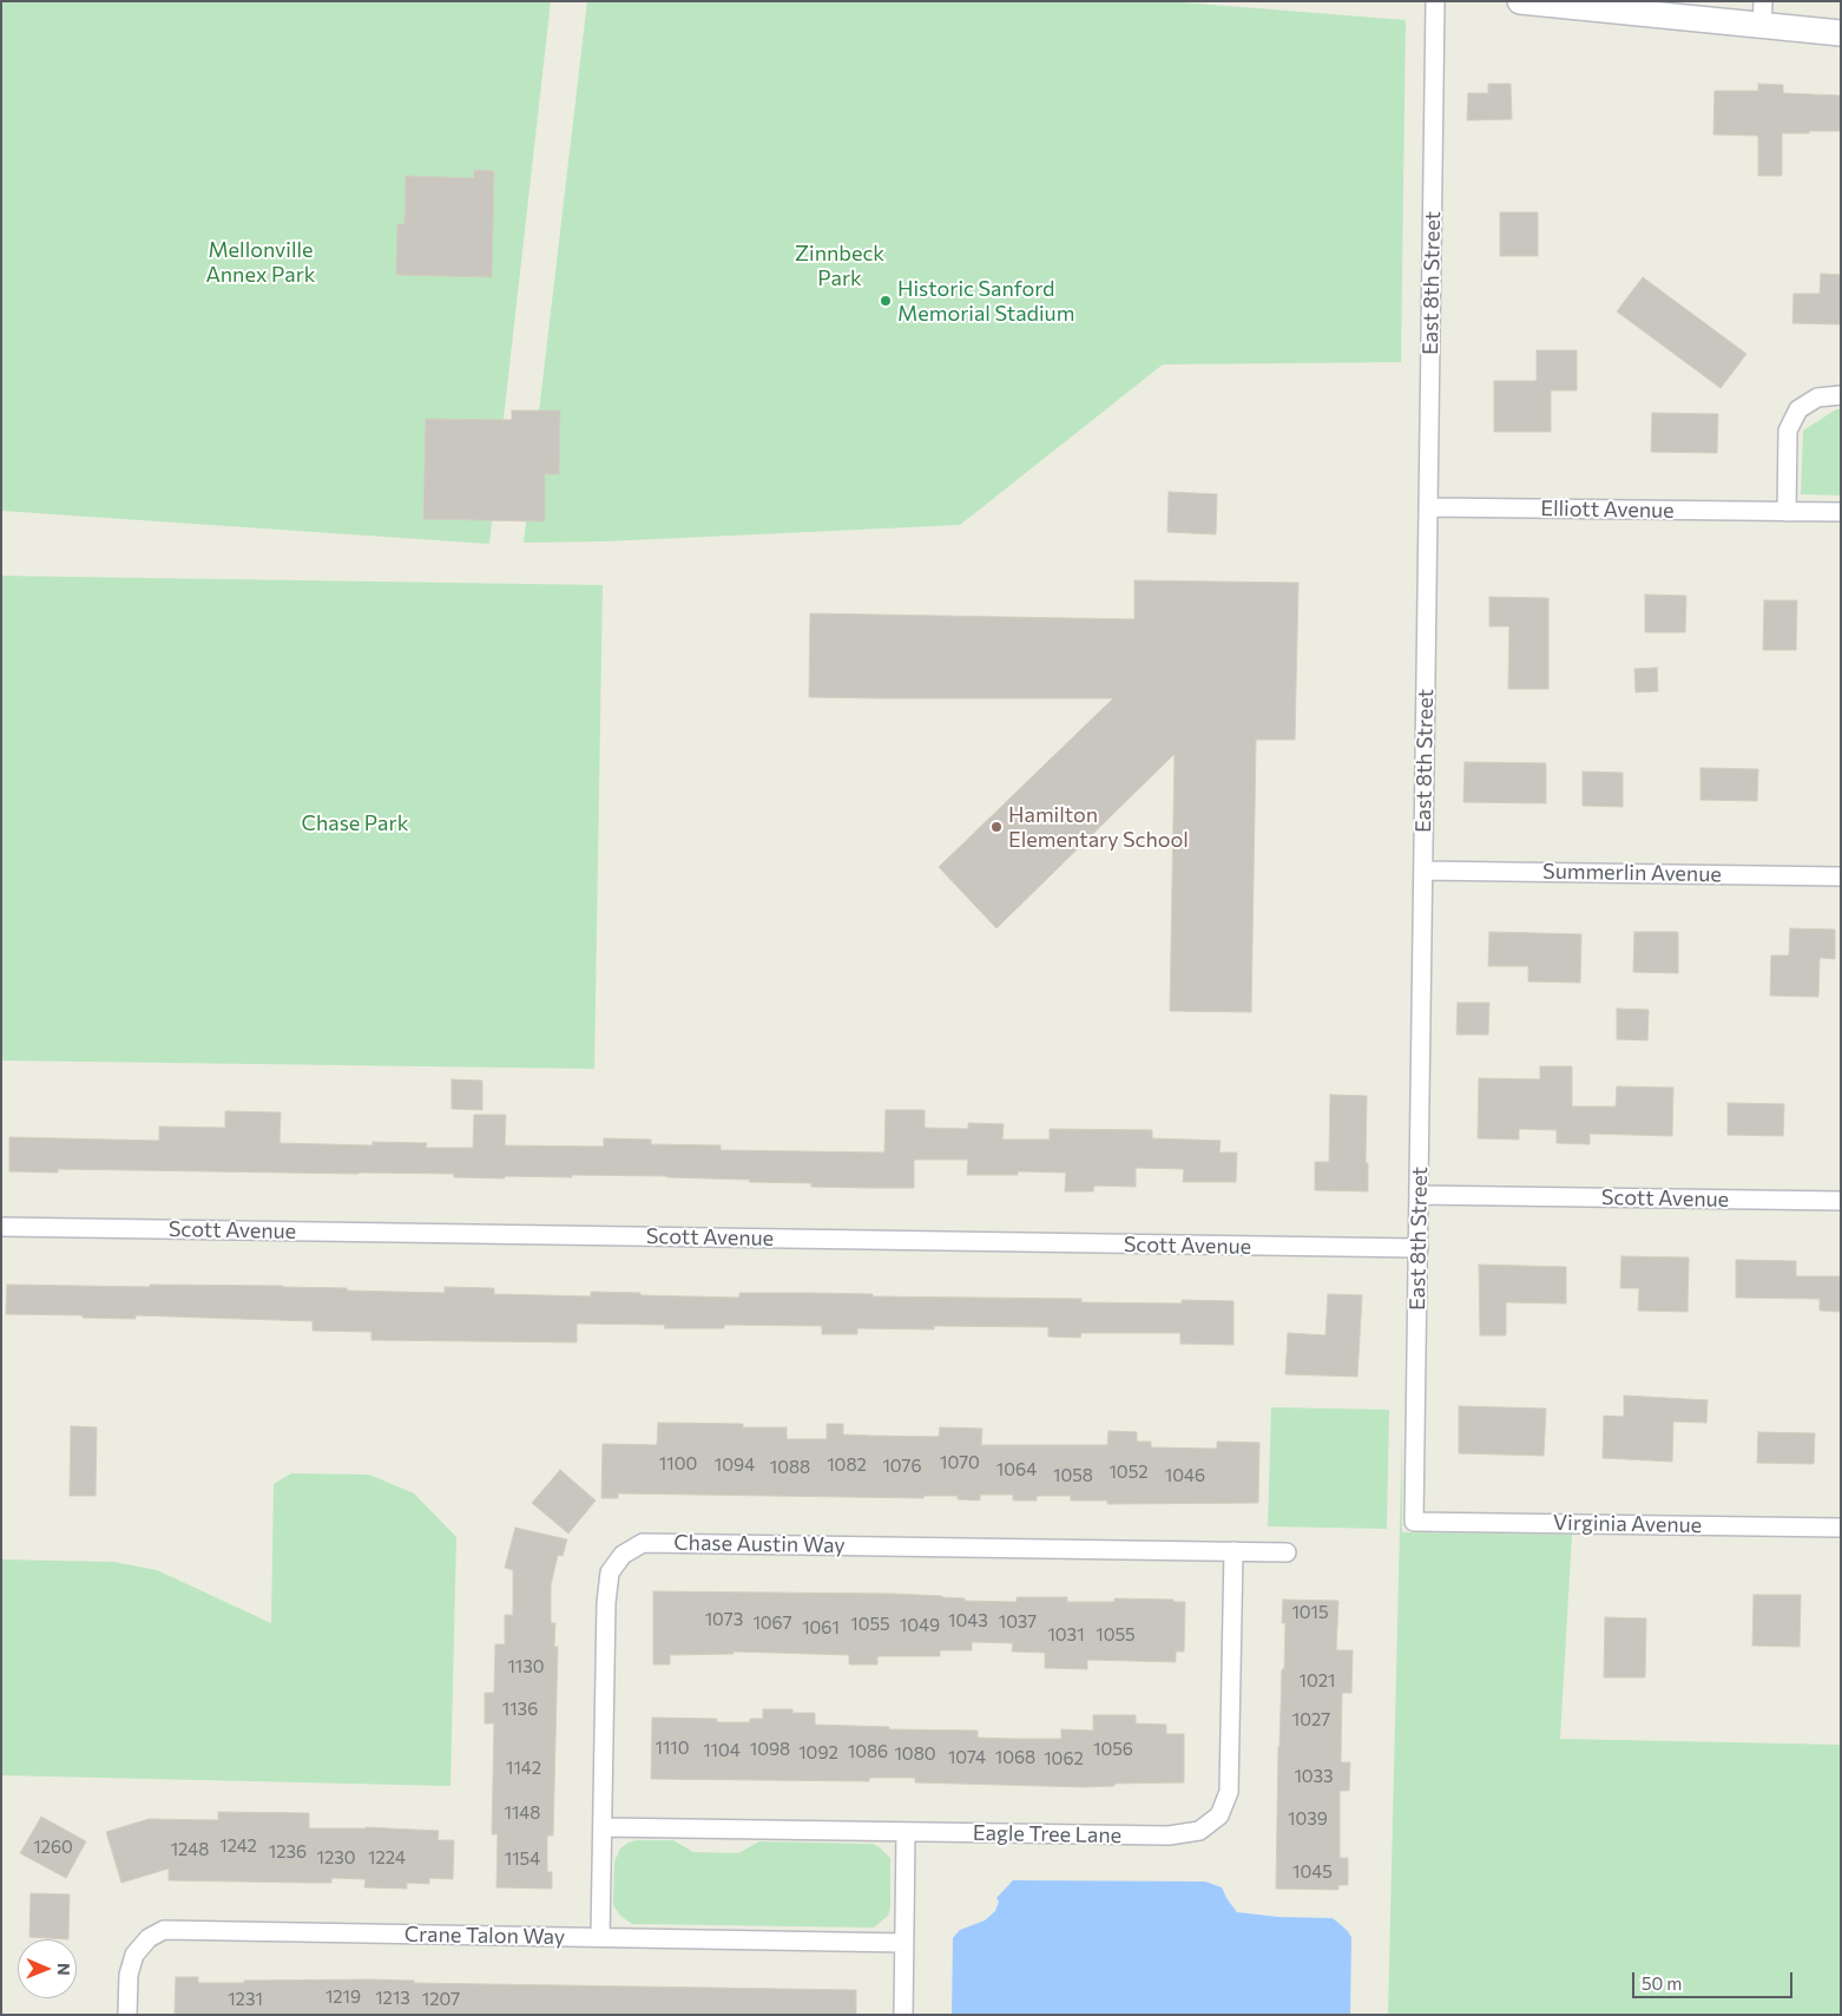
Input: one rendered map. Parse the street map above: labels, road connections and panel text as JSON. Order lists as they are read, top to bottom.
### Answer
{
  "streets": {
    "street": [
      "East 8th Street",
      "Elliott Avenue",
      "Summerlin Avenue",
      "Scott Avenue",
      "Virginia Avenue",
      "Chase Austin Way",
      "Eagle Tree Lane",
      "Crane Talon Way"
    ]
  },
  "crossings": [
    ["East 8th Street", "Elliott Avenue"],
    ["East 8th Street", "Summerlin Avenue"],
    ["East 8th Street", "Scott Avenue"],
    ["East 8th Street", "Virginia Avenue"],
    ["Chase Austin Way", "Eagle Tree Lane"],
    ["Chase Austin Way", "Crane Talon Way"]
  ],
  "parks": ["Mellonville Annex Park", "Zinnbeck Park", "Chase Park"],
  "places": ["Historic Sanford Memorial Stadium", "Hamilton Elementary School"],
  "house_numbers": [
    "1070",
    "1100",
    "1094",
    "1082",
    "1076",
    "1088",
    "1064",
    "1052",
    "1058",
    "1046",
    "1015",
    "1073",
    "1043",
    "1037",
    "1067",
    "1055",
    "1049",
    "1061",
    "1031",
    "1055",
    "1130",
    "1021",
    "1136",
    "1027",
    "1110",
    "1098",
    "1056",
    "1104",
    "1086",
    "1092",
    "1080",
    "1074",
    "1068",
    "1062",
    "1142",
    "1033",
    "1148",
    "1039",
    "1242",
    "1260",
    "1248",
    "1236",
    "1230",
    "1224",
    "1154",
    "1045",
    "1219",
    "1213",
    "1231",
    "1207"
  ],
  "scale_bar": "50 m",
  "north": "right"
}
